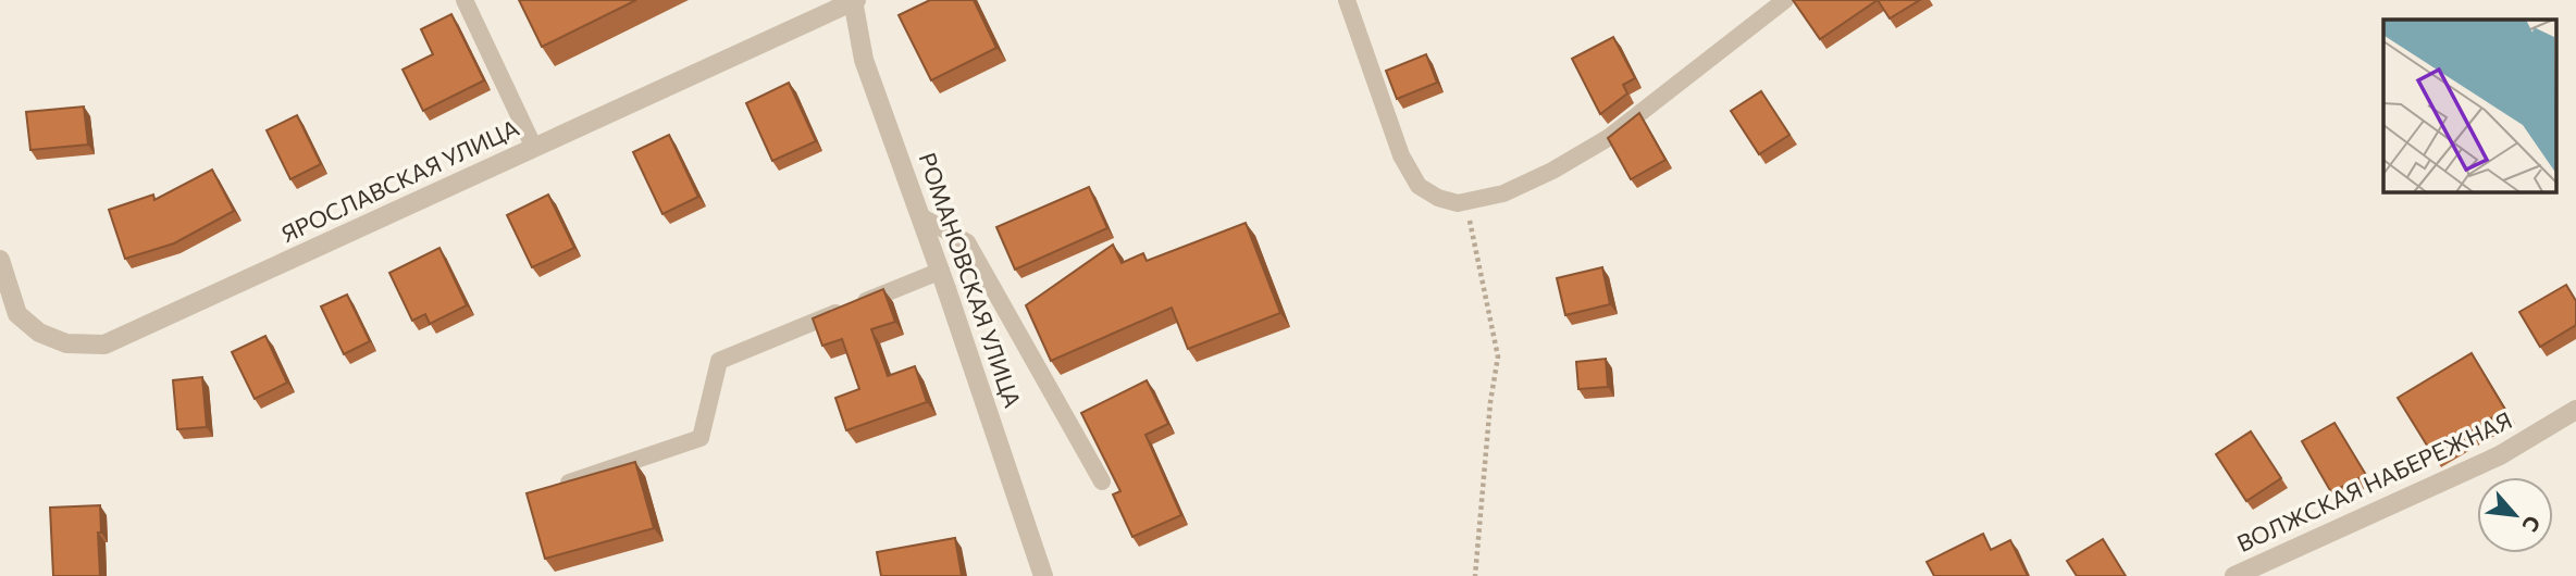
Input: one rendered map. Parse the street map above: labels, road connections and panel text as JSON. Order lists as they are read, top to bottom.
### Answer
{
  "streets": {
    "street": ["ЯРОСЛАВСКАЯ УЛИЦА", "РОМАНОВСКАЯ УЛИЦА", "ВОЛЖСКАЯ НАБЕРЕЖНАЯ"]
  },
  "crossings": [
    ["ЯРОСЛАВСКАЯ УЛИЦА", "РОМАНОВСКАЯ УЛИЦА"]
  ],
  "north": "bottom right"
}
